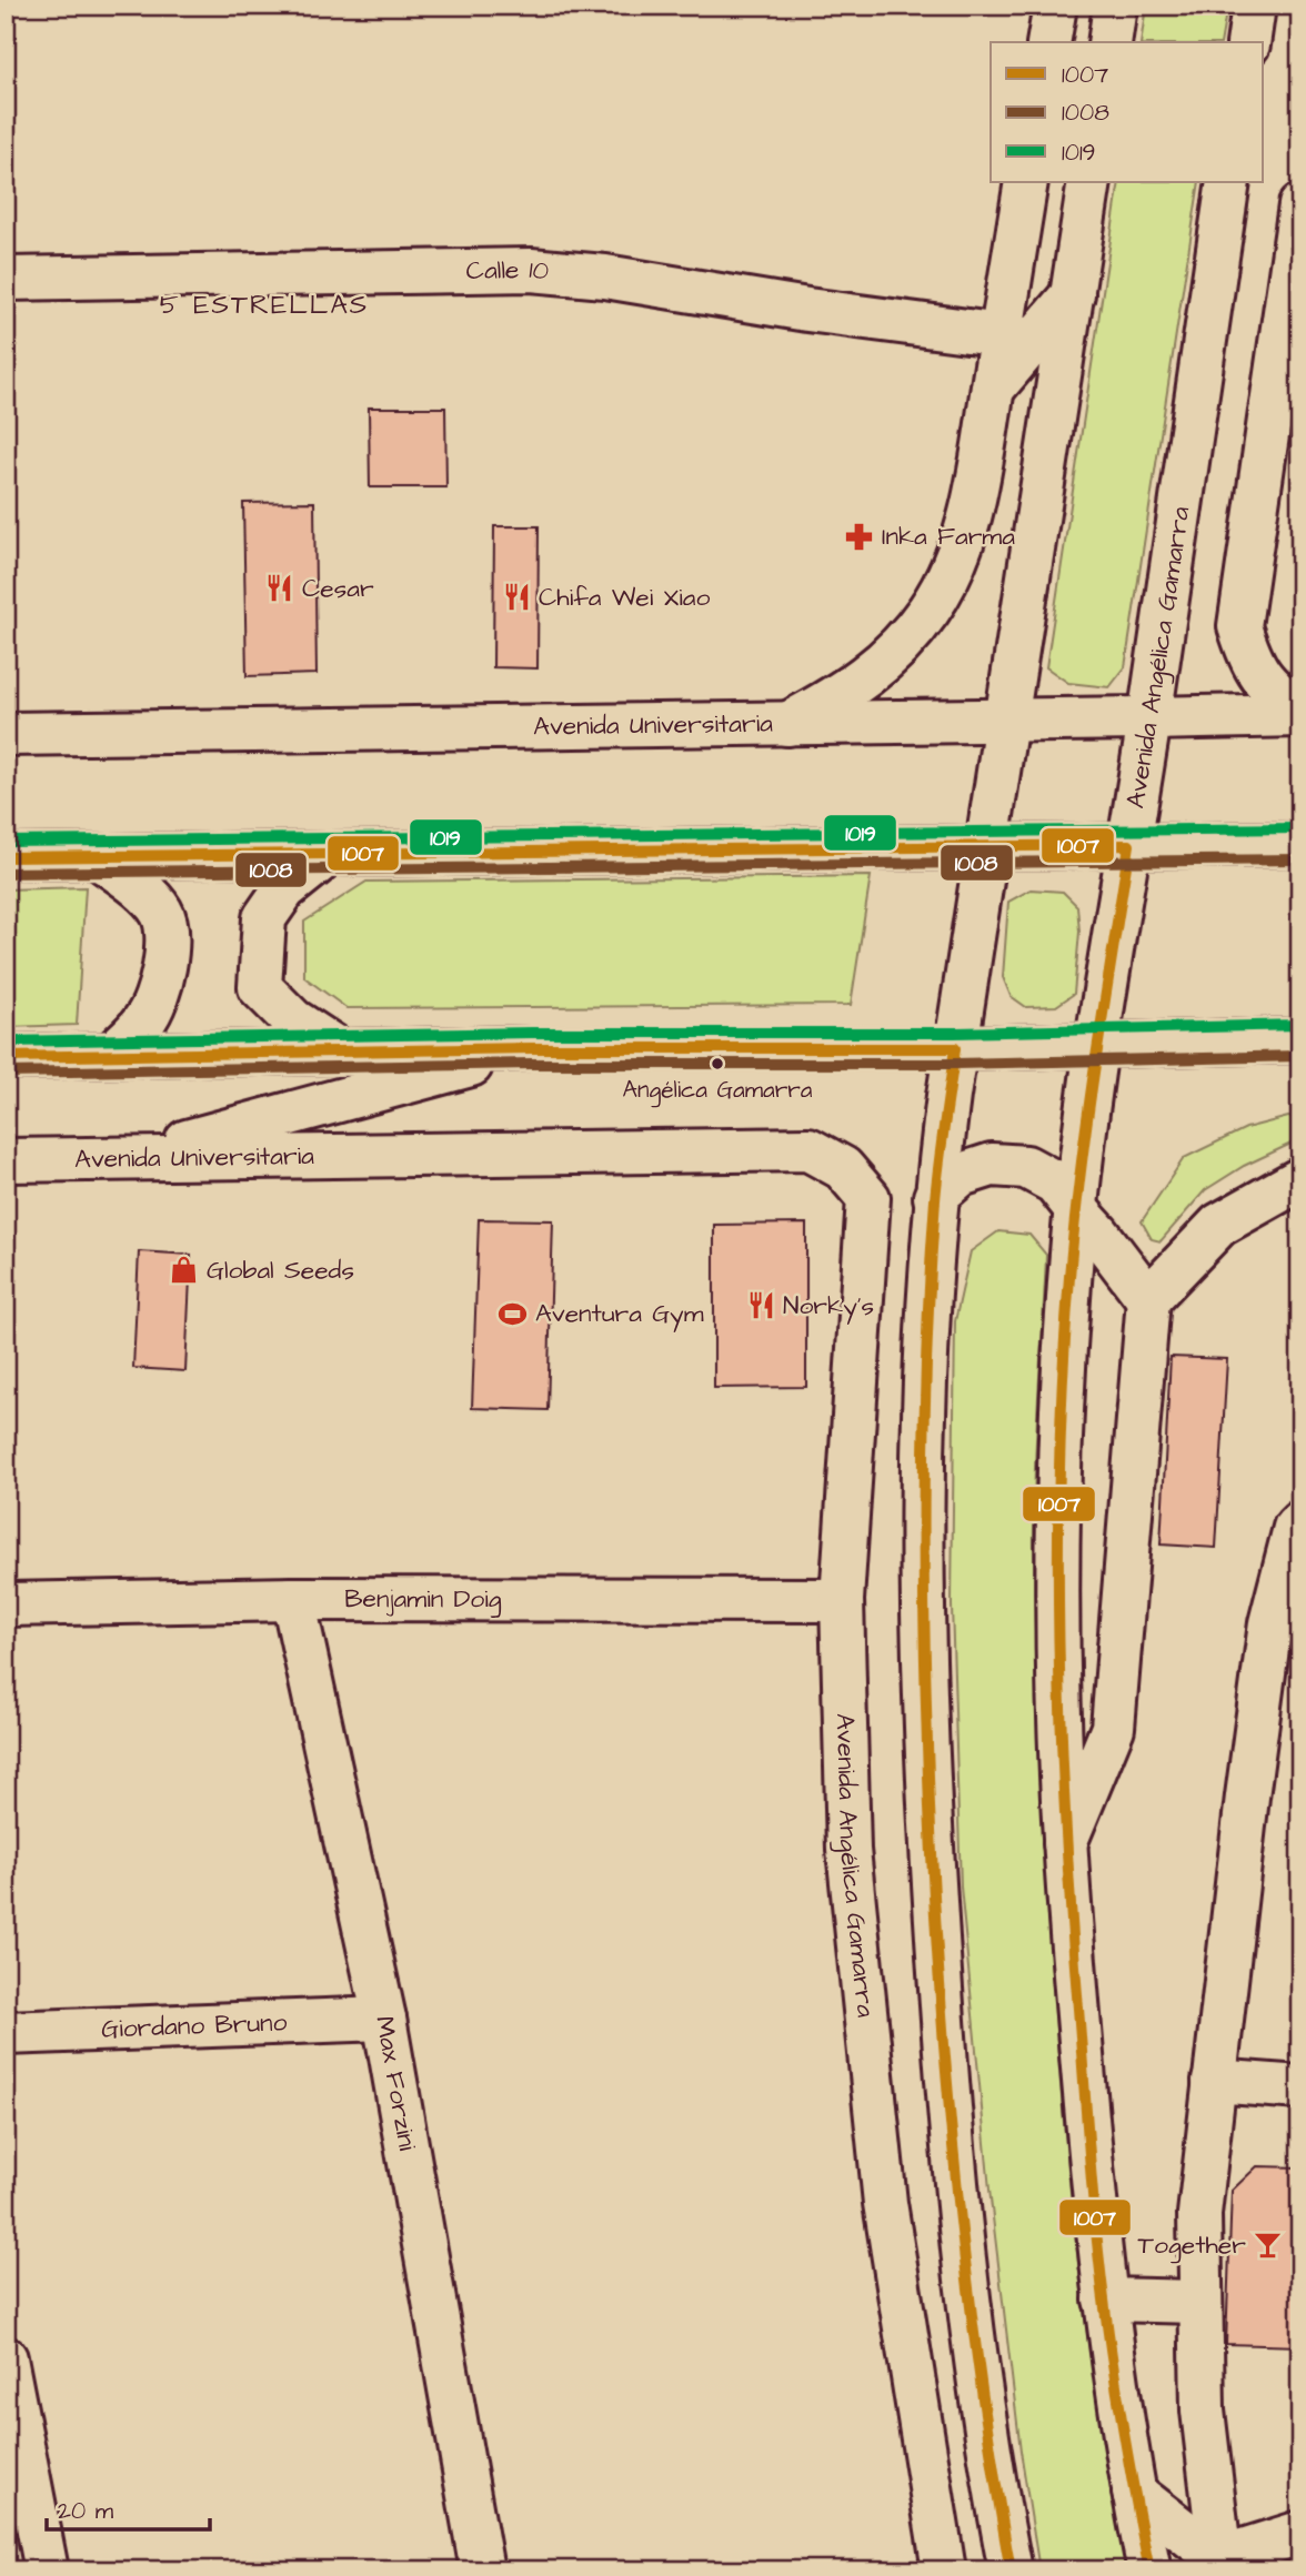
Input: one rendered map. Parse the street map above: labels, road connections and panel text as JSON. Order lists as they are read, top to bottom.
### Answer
{
  "streets": {
    "main road": [
      "Calle 10",
      "Avenida Angélica Gamarra",
      "Avenida Universitaria",
      "Benjamin Doig",
      "Giordano Bruno",
      "Max Forzini"
    ]
  },
  "crossings": [
    ["Avenida Angélica Gamarra", "Avenida Universitaria"],
    ["Avenida Angélica Gamarra", "Benjamin Doig"],
    ["Benjamin Doig", "Max Forzini"],
    ["Giordano Bruno", "Max Forzini"]
  ],
  "districts": ["5 ESTRELLAS"],
  "places": {
    "pharmacy": ["Inka Farma"],
    "restaurant": ["Cesar", "Chifa Wei Xiao", "Norky's"],
    "other": ["Angélica Gamarra"],
    "shop": ["Global Seeds"],
    "sports": ["Aventura Gym"],
    "bar": ["Together"]
  },
  "lines": ["transit line 1019", "transit line 1007", "transit line 1008"],
  "legend": ["1007", "1008", "1019"],
  "scale_bar": "20 m"
}
